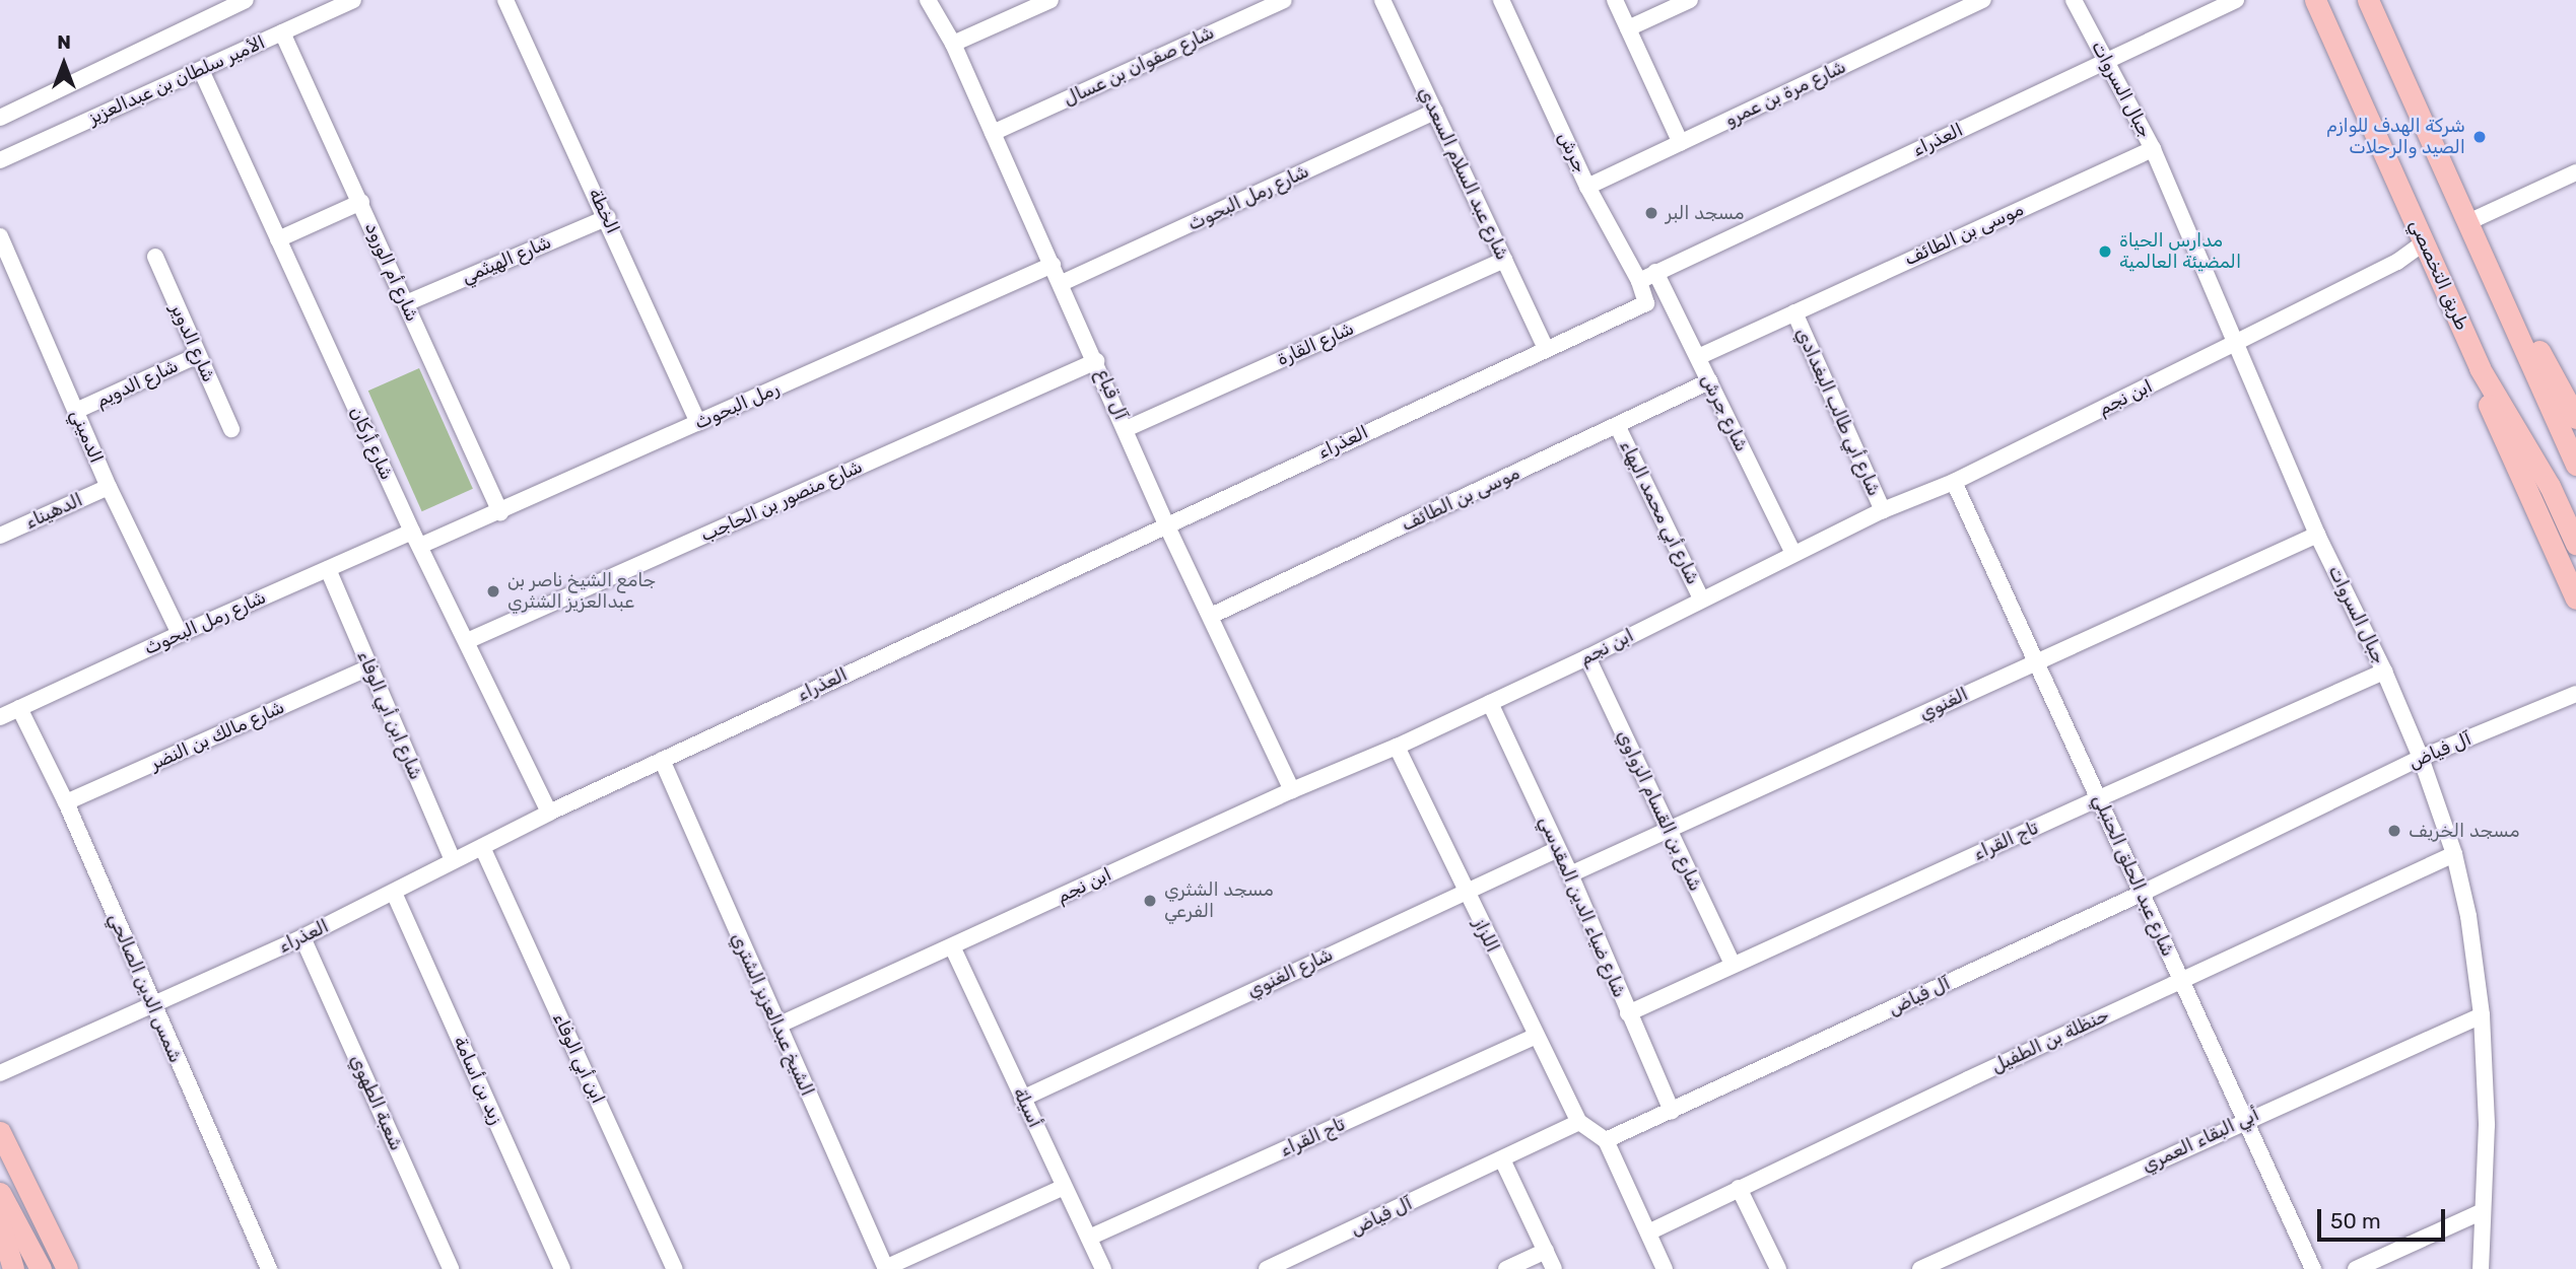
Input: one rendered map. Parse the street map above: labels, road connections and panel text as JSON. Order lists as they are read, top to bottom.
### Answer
{
  "streets": {
    "main road": ["طريق التخصصي"],
    "street": [
      "شارع صفوان بن عسال",
      "الأمير سلطان بن عبدالعزيز",
      "جبال السروات",
      "شارع مرة بن عمرو",
      "العذراء",
      "جرش",
      "شارع عبد السلام السعدي",
      "شارع رمل البحوث",
      "الخطة",
      "موسى بن الطائف",
      "شارع الهيثمي",
      "شارع أم الورود",
      "شارع الدوير",
      "شارع القارة",
      "شارع الدويم",
      "آل قباع",
      "ابن نجم",
      "رمل البحوث",
      "شارع أبي طالب البغدادي",
      "شارع جرش",
      "الدميني",
      "شارع أركان",
      "شارع منصور بن الحاجب",
      "الدهيناء",
      "شارع أبي محمد البهاء",
      "الغنوي",
      "شارع ابن أبي الوفاء",
      "شارع مالك بن النضر",
      "آل فياض",
      "شارع بن القسام الزواوي",
      "تاج القراء",
      "شارع عبد الحلق الحنبلي",
      "شارع ضياء الدين المقدسي",
      "اللزاز",
      "شارع الغنوي",
      "شمس الدين الصالحي",
      "الشيخ عبدالعزيز الشتري",
      "حنظلة بن الطفيل",
      "ابن أبي الوفاء",
      "زيد بن أسامة",
      "شعبة الطهوي",
      "أسيلة",
      "أبي البقاء العمري"
    ]
  },
  "crossings": [
    ["شارع صفوان بن عسال", "آل قباع"],
    ["الأمير سلطان بن عبدالعزيز", "شارع أم الورود"],
    ["الأمير سلطان بن عبدالعزيز", "شارع أركان"],
    ["جبال السروات", "العذراء"],
    ["جبال السروات", "موسى بن الطائف"],
    ["جبال السروات", "ابن نجم"],
    ["جبال السروات", "الغنوي"],
    ["جبال السروات", "آل فياض"],
    ["جبال السروات", "تاج القراء"],
    ["جبال السروات", "حنظلة بن الطفيل"],
    ["جبال السروات", "أبي البقاء العمري"],
    ["شارع مرة بن عمرو", "جرش"],
    ["العذراء", "جرش"],
    ["العذراء", "شارع عبد السلام السعدي"],
    ["العذراء", "آل قباع"],
    ["العذراء", "شارع جرش"],
    ["العذراء", "شارع أركان"],
    ["العذراء", "شارع ابن أبي الوفاء"],
    ["العذراء", "شمس الدين الصالحي"],
    ["العذراء", "الشيخ عبدالعزيز الشتري"],
    ["العذراء", "ابن أبي الوفاء"],
    ["العذراء", "زيد بن أسامة"],
    ["العذراء", "شعبة الطهوي"],
    ["شارع عبد السلام السعدي", "شارع رمل البحوث"],
    ["شارع عبد السلام السعدي", "شارع القارة"],
    ["شارع رمل البحوث", "آل قباع"],
    ["شارع رمل البحوث", "رمل البحوث"],
    ["شارع رمل البحوث", "الدميني"],
    ["شارع رمل البحوث", "شارع أركان"],
    ["شارع رمل البحوث", "شارع ابن أبي الوفاء"],
    ["شارع رمل البحوث", "شمس الدين الصالحي"],
    ["الخطة", "شارع الهيثمي"],
    ["الخطة", "رمل البحوث"],
    ["موسى بن الطائف", "آل قباع"],
    ["موسى بن الطائف", "شارع أبي طالب البغدادي"],
    ["موسى بن الطائف", "شارع جرش"],
    ["موسى بن الطائف", "شارع أبي محمد البهاء"],
    ["شارع الهيثمي", "شارع أم الورود"],
    ["شارع أم الورود", "رمل البحوث"],
    ["طريق التخصصي", "ابن نجم"],
    ["شارع الدوير", "شارع الدويم"],
    ["شارع القارة", "آل قباع"],
    ["شارع الدويم", "الدميني"],
    ["آل قباع", "ابن نجم"],
    ["آل قباع", "رمل البحوث"],
    ["آل قباع", "شارع منصور بن الحاجب"],
    ["ابن نجم", "شارع أبي طالب البغدادي"],
    ["ابن نجم", "شارع جرش"],
    ["ابن نجم", "شارع أبي محمد البهاء"],
    ["ابن نجم", "شارع بن القسام الزواوي"],
    ["ابن نجم", "شارع عبد الحلق الحنبلي"],
    ["ابن نجم", "شارع ضياء الدين المقدسي"],
    ["ابن نجم", "اللزاز"],
    ["ابن نجم", "الشيخ عبدالعزيز الشتري"],
    ["ابن نجم", "أسيلة"],
    ["رمل البحوث", "شارع أركان"],
    ["الدميني", "الدهيناء"],
    ["شارع أركان", "شارع منصور بن الحاجب"],
    ["الغنوي", "شارع بن القسام الزواوي"],
    ["الغنوي", "شارع عبد الحلق الحنبلي"],
    ["الغنوي", "شارع ضياء الدين المقدسي"],
    ["شارع ابن أبي الوفاء", "شارع مالك بن النضر"],
    ["شارع مالك بن النضر", "شمس الدين الصالحي"],
    ["آل فياض", "شارع عبد الحلق الحنبلي"],
    ["آل فياض", "شارع ضياء الدين المقدسي"],
    ["آل فياض", "اللزاز"],
    ["شارع بن القسام الزواوي", "تاج القراء"],
    ["تاج القراء", "شارع عبد الحلق الحنبلي"],
    ["تاج القراء", "شارع ضياء الدين المقدسي"],
    ["تاج القراء", "اللزاز"],
    ["تاج القراء", "أسيلة"],
    ["شارع عبد الحلق الحنبلي", "حنظلة بن الطفيل"],
    ["شارع عبد الحلق الحنبلي", "أبي البقاء العمري"],
    ["شارع ضياء الدين المقدسي", "شارع الغنوي"],
    ["اللزاز", "شارع الغنوي"],
    ["شارع الغنوي", "أسيلة"]
  ],
  "places": [
    "شركة الهدف للوازم الصيد والرحلات",
    "مسجد البر",
    "مدارس الحياة المضيئة العالمية",
    "جامع الشيخ ناصر بن عبدالعزيز الشثري",
    "مسجد الخريف",
    "مسجد الشثري الفرعي"
  ],
  "scale_bar": "50 m",
  "north": "top"
}
